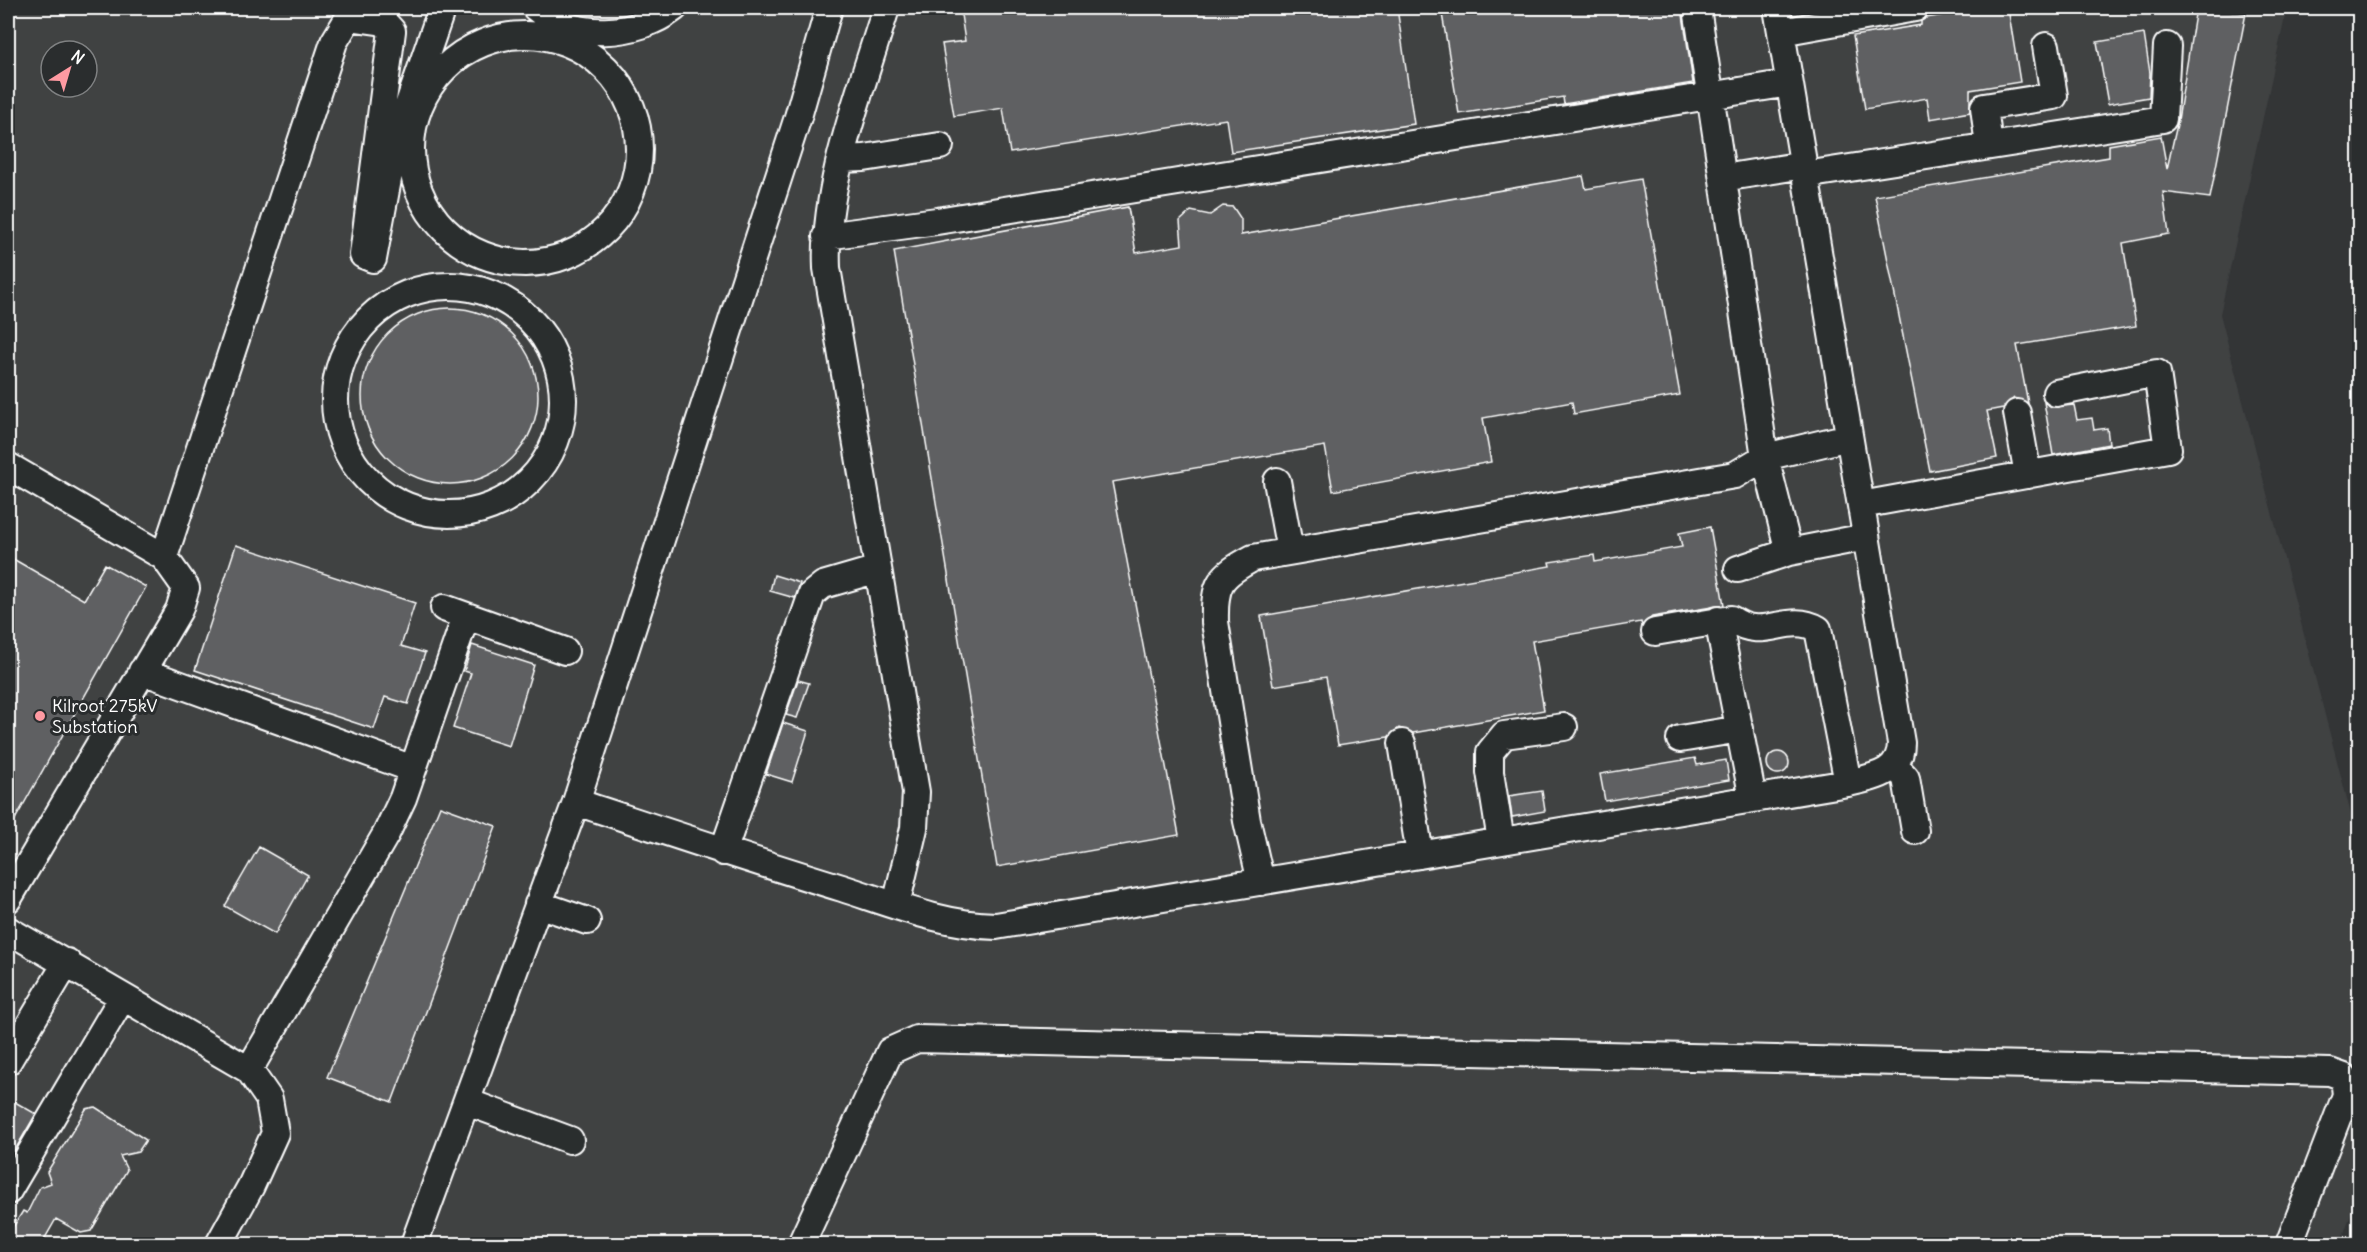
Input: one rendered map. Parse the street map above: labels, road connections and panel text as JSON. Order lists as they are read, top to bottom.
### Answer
{
  "places": ["Kilroot 275kV Substation"],
  "north": "top right"
}
